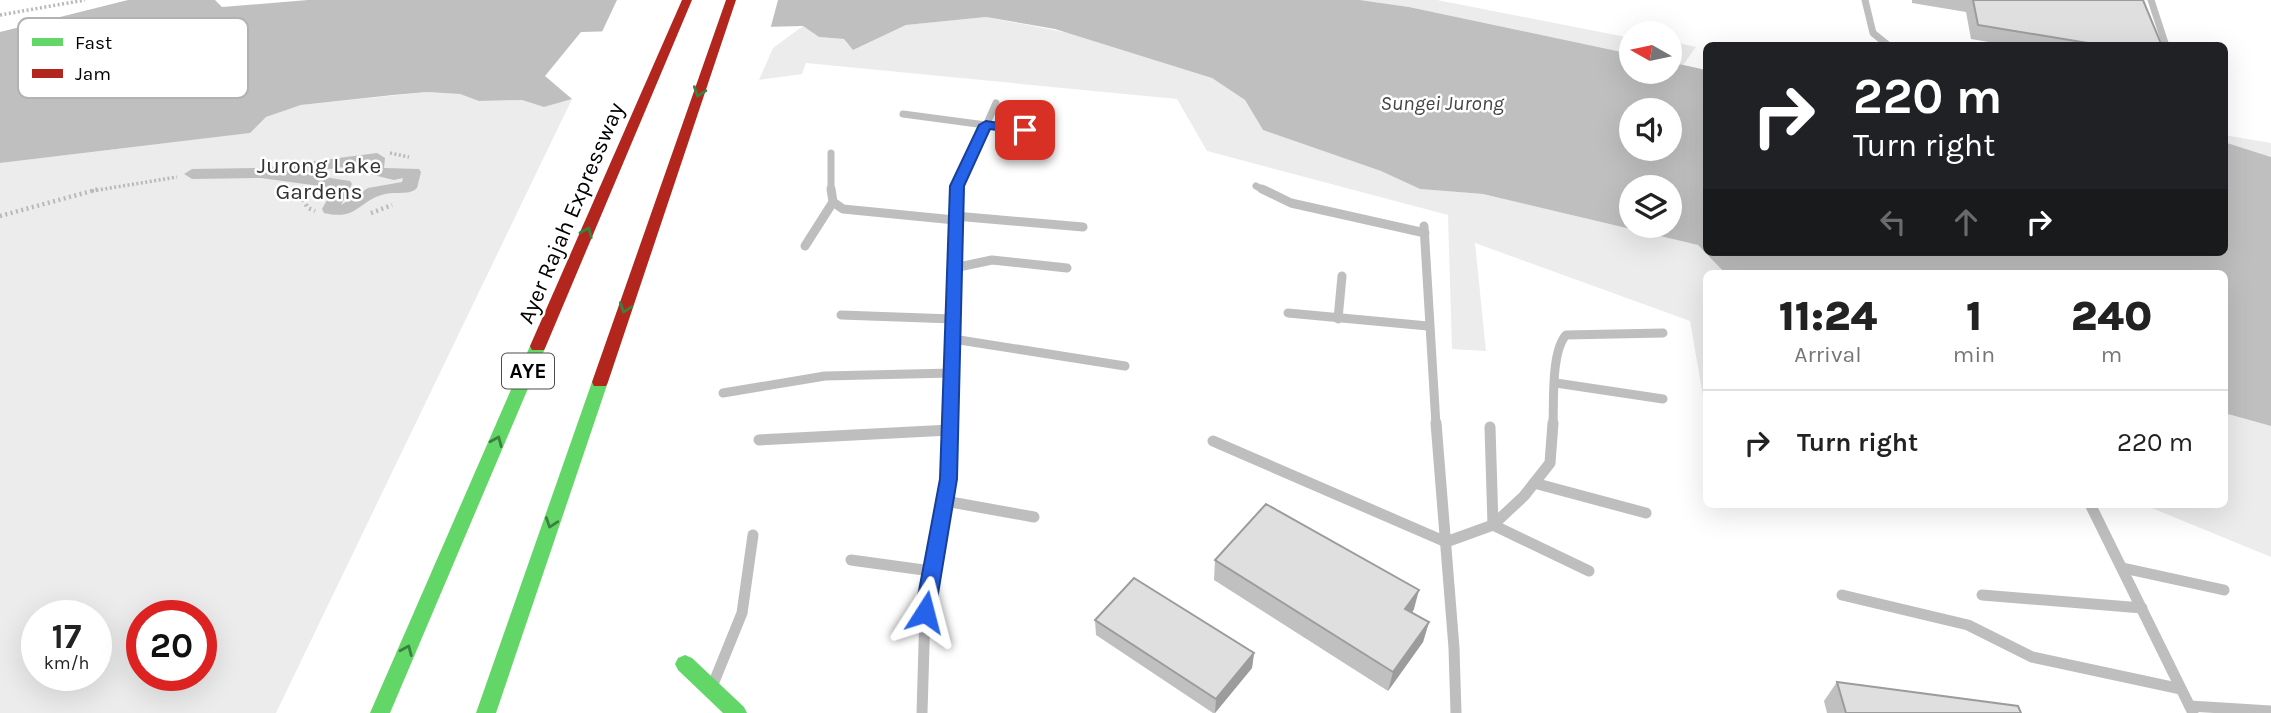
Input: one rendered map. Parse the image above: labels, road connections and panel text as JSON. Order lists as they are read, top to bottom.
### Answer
{
  "streets": {
    "main road": ["Ayer Rajah Expressway", "AYE"]
  },
  "water": ["Sungei Jurong"],
  "parks": ["Jurong Lake Gardens"],
  "legend": ["Fast", "Jam"],
  "north": "left",
  "page": {
    "turn": ["220 m", "Turn right"],
    "eta": [
      "11:24",
      "Arrival",
      "1",
      "min",
      "240",
      "m"
    ],
    "list": [
      {
        "name": "Turn right",
        "value": "220 m"
      }
    ],
    "speed": "17 km/h",
    "limit": "20"
  }
}
